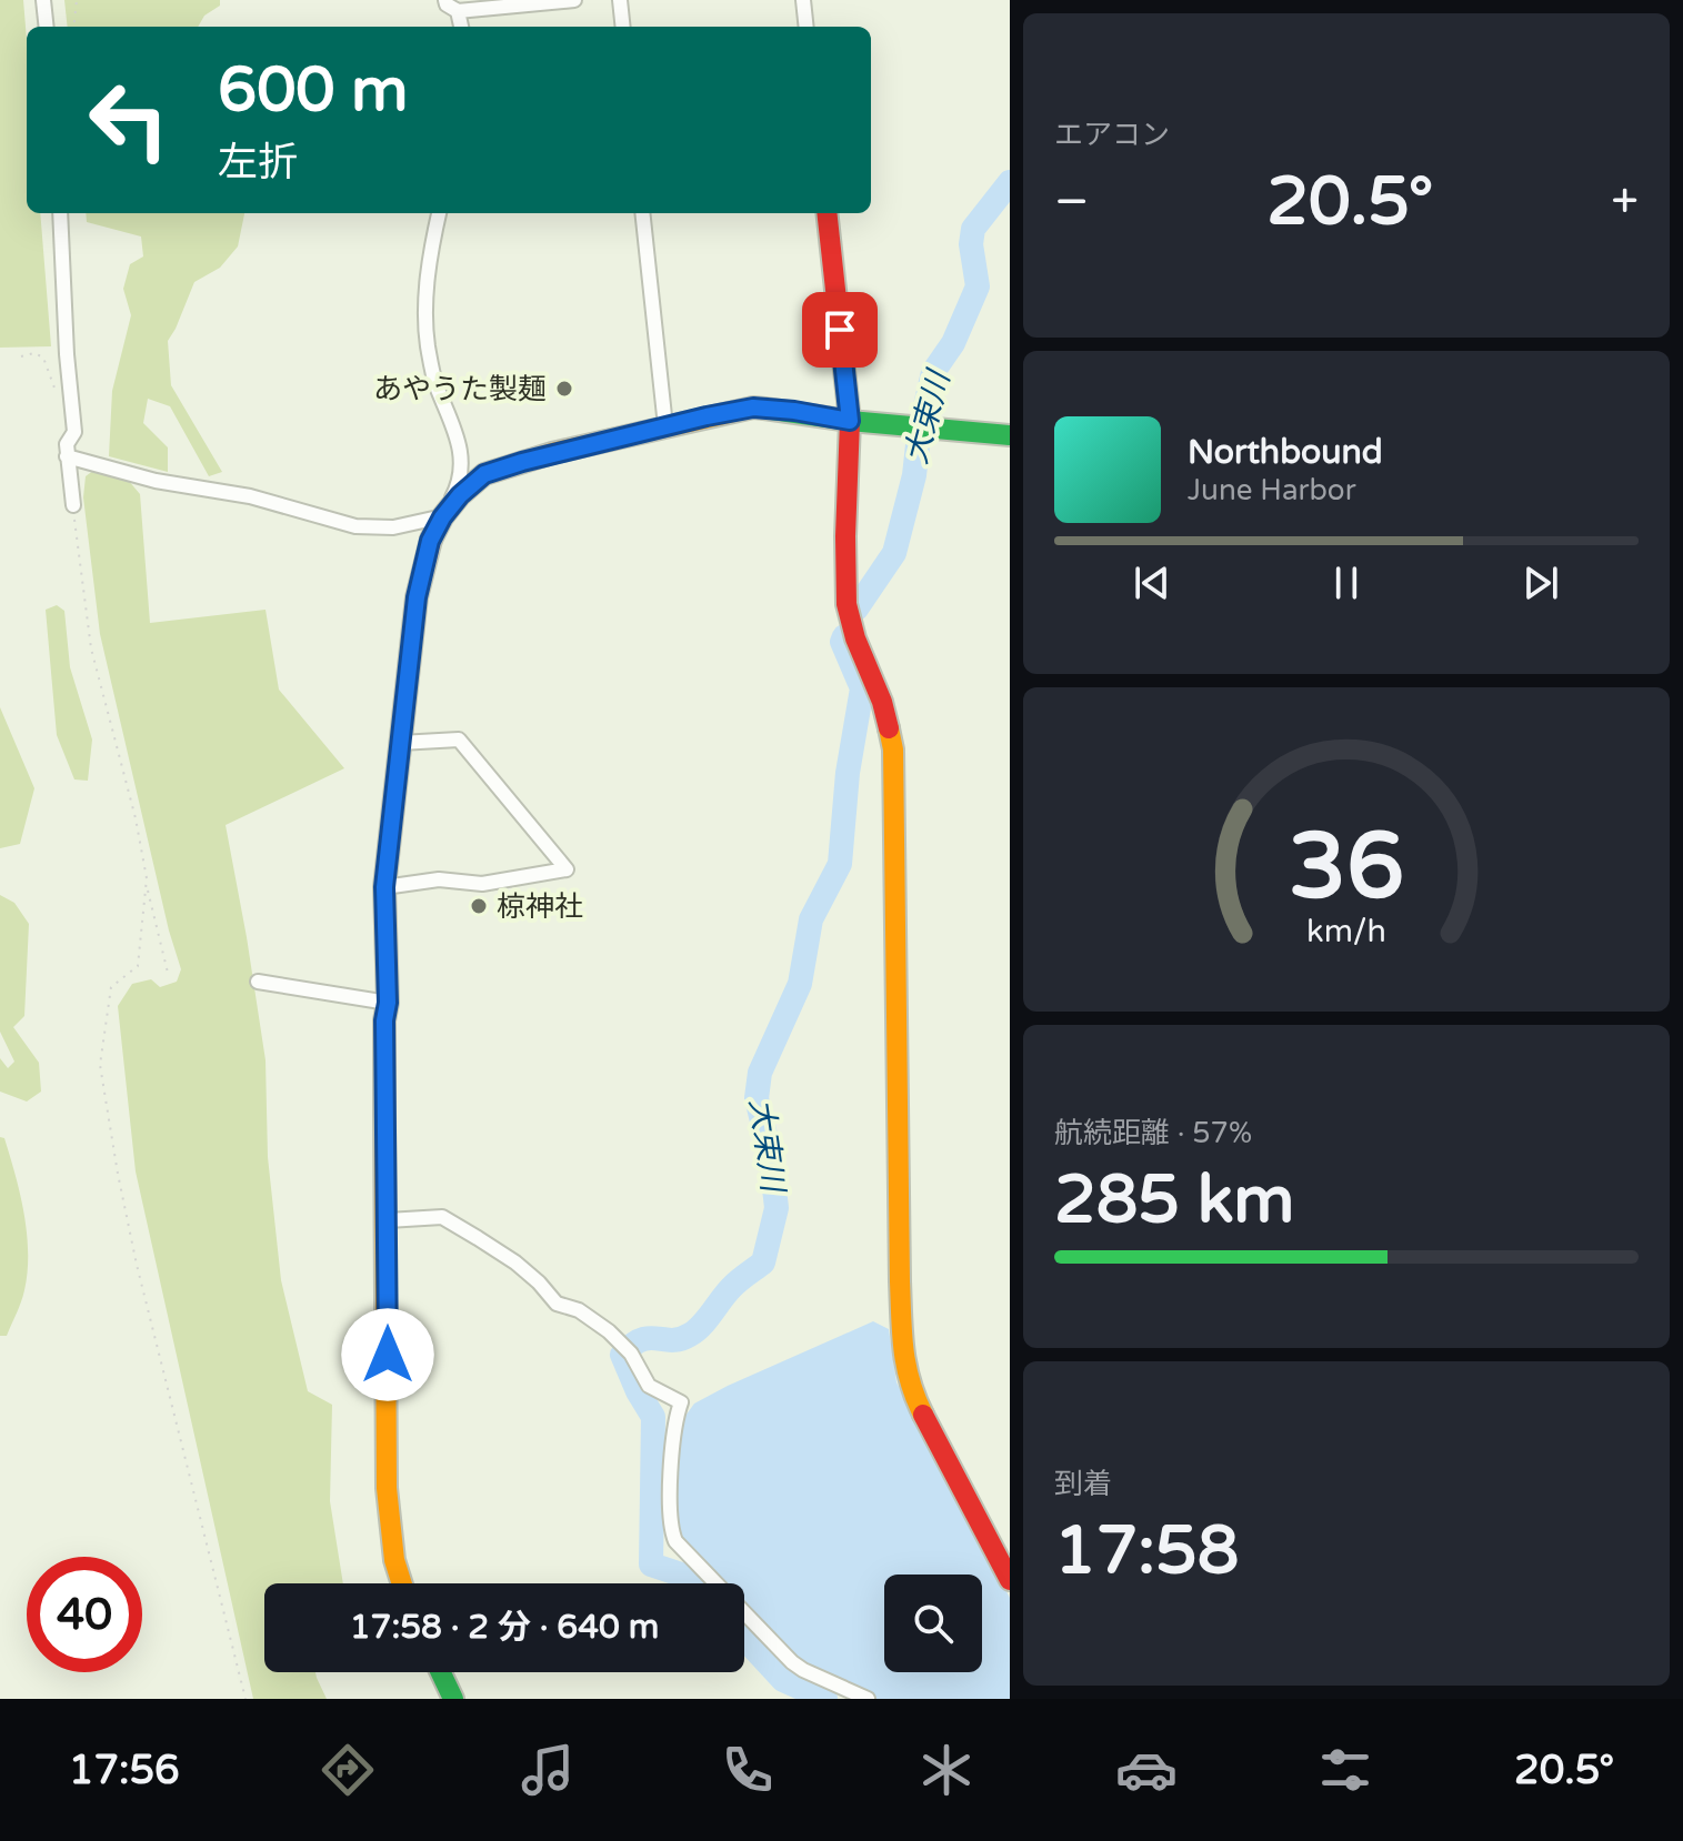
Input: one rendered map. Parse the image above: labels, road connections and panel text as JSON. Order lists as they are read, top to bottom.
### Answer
{
  "water": ["大束川"],
  "places": ["あやうた製麺", "椋神社"],
  "page": {
    "tile": [
      "エアコン",
      ["航続距離 · 57%", "285 km"],
      ["到着", "17:58"]
    ],
    "turn": ["600 m", "左折"],
    "heat": ["−", "20.5°", "+"],
    "song": ["Northbound", "June Harbor"],
    "limit": "40",
    "trip": "17:58 · 2 分 · 640 m",
    "tabs": ["17:56", "20.5°"],
    "gauge": ["36", "km/h"]
  }
}
